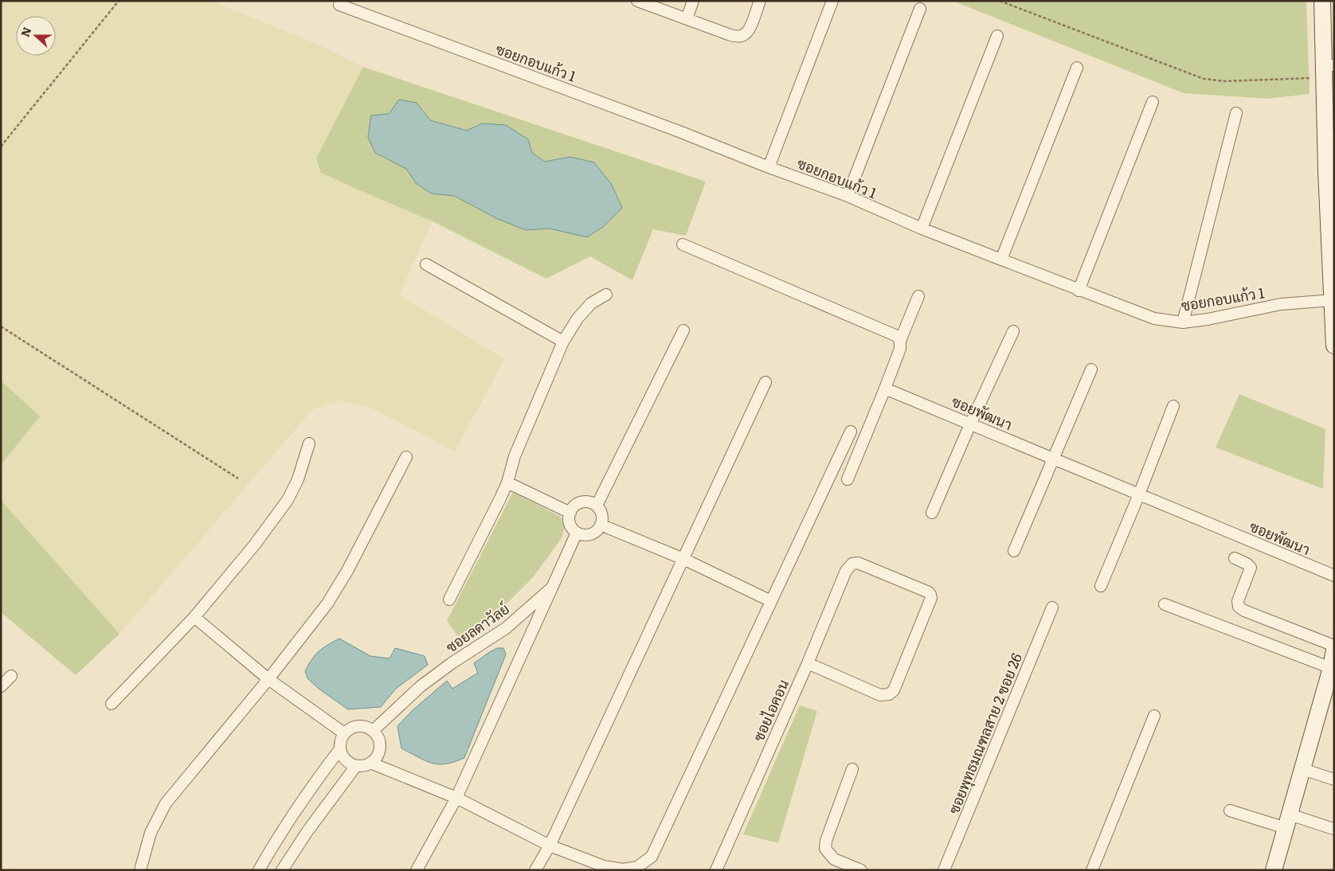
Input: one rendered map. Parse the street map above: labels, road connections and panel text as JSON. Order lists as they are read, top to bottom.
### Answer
{
  "streets": {
    "street": [
      "ซอยกอบแก้ว 1",
      "ซอยพัฒนา",
      "ซอยลดาวัลย์",
      "ซอยไอคอน",
      "ซอยพุทธมณฑลสาย 2 ซอย 26"
    ]
  },
  "north": "left"
}
